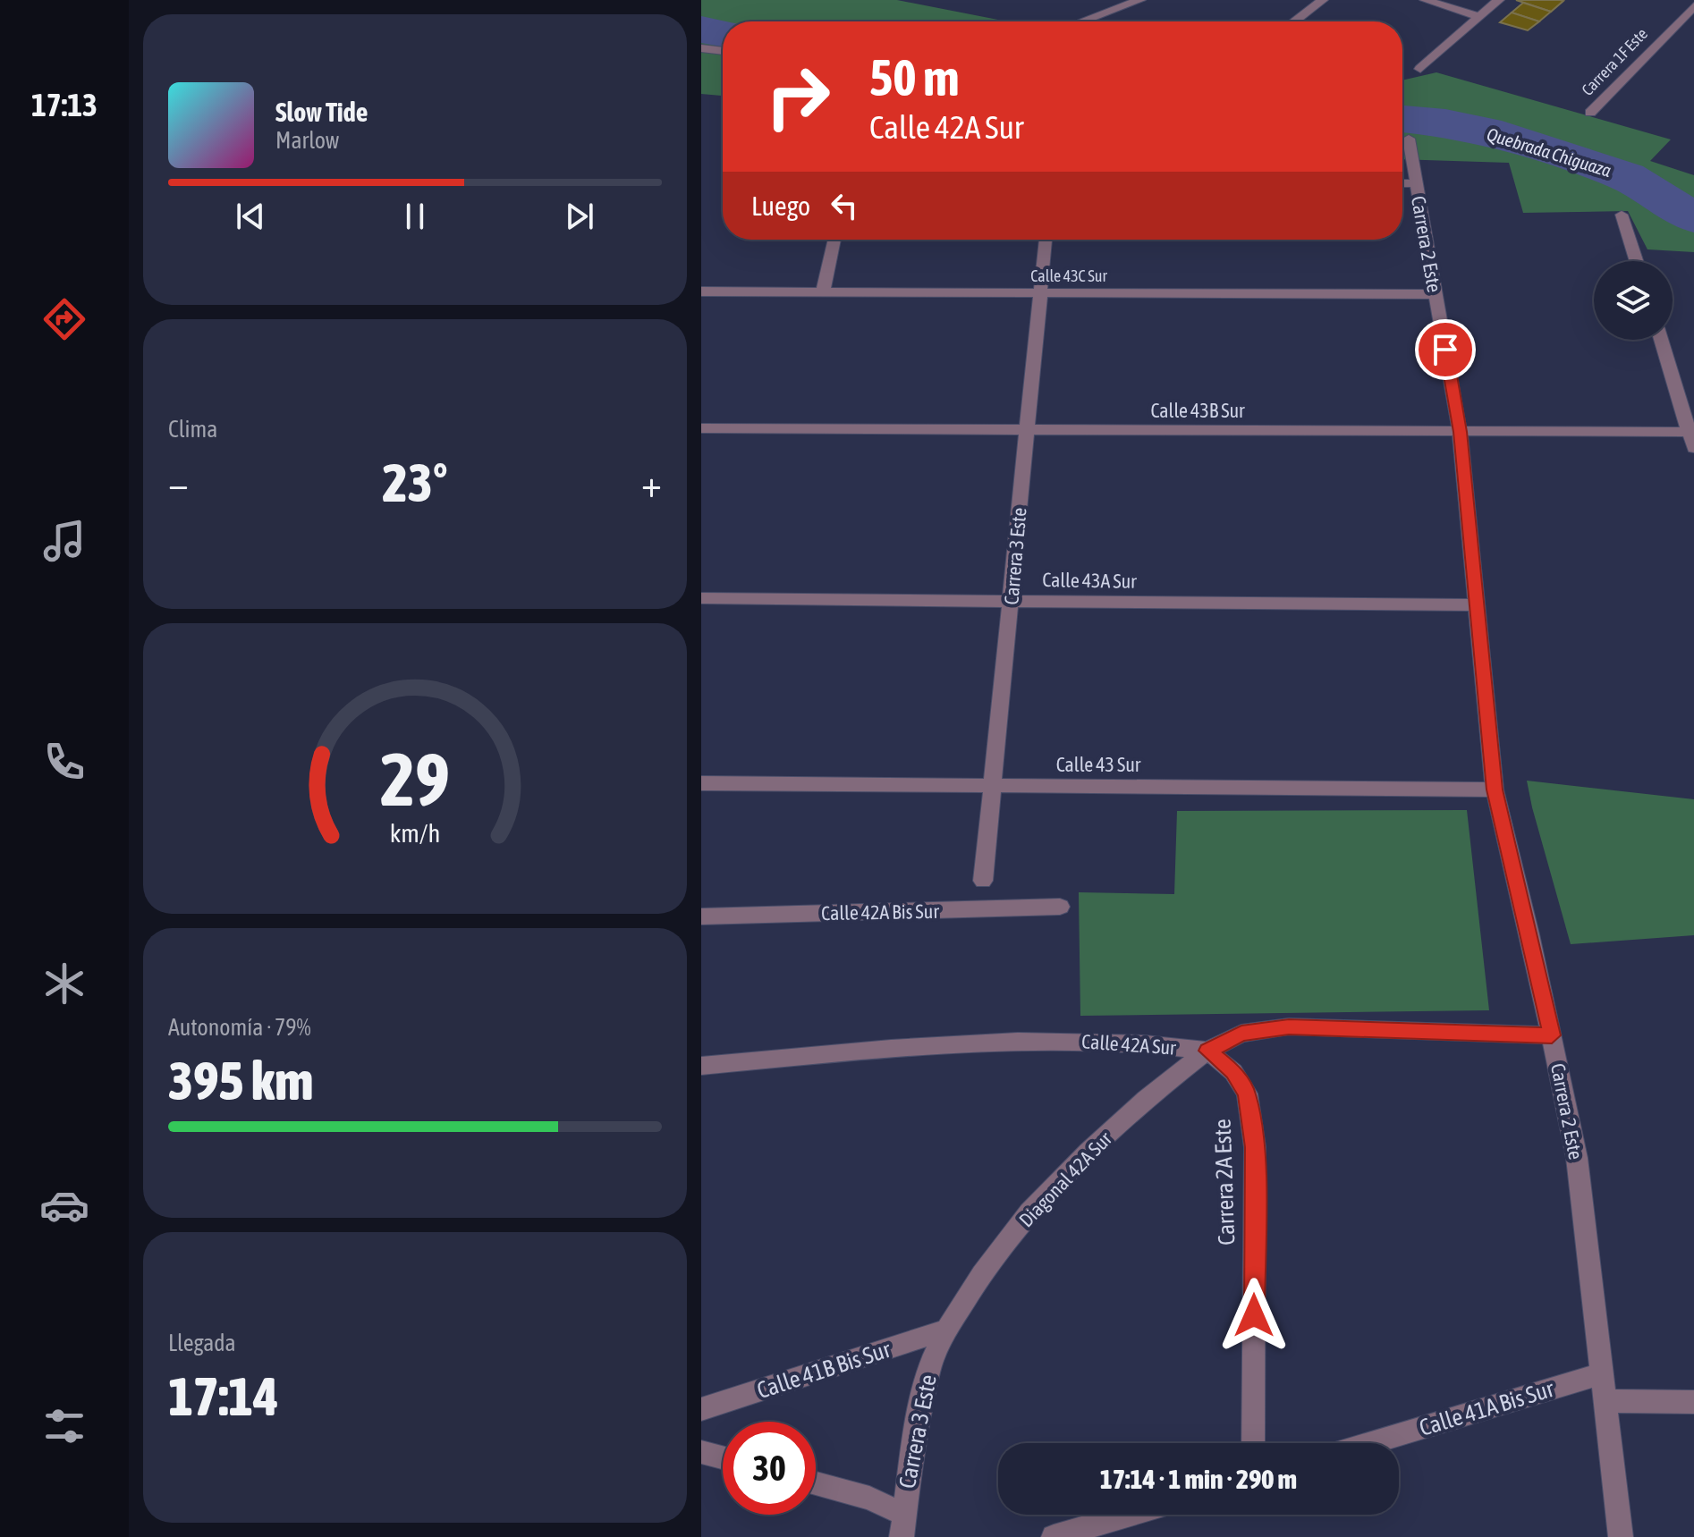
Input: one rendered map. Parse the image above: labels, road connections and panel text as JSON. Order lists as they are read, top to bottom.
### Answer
{
  "streets": {
    "street": [
      "Carrera 1F Este",
      "Carrera 2 Este",
      "Calle 43C Sur",
      "Calle 43B Sur",
      "Carrera 3 Este",
      "Calle 43A Sur",
      "Calle 43 Sur",
      "Calle 42A Bis Sur",
      "Calle 42A Sur",
      "Diagonal 42A Sur",
      "Carrera 2A Este",
      "Calle 41B Bis Sur",
      "Calle 41A Bis Sur"
    ]
  },
  "crossings": [
    ["Carrera 2 Este", "Calle 43C Sur"],
    ["Carrera 2 Este", "Calle 43B Sur"],
    ["Carrera 2 Este", "Calle 43A Sur"],
    ["Carrera 2 Este", "Calle 43 Sur"],
    ["Carrera 2 Este", "Calle 41A Bis Sur"],
    ["Calle 43C Sur", "Carrera 3 Este"],
    ["Calle 43B Sur", "Carrera 3 Este"],
    ["Carrera 3 Este", "Calle 43A Sur"],
    ["Carrera 3 Este", "Calle 43 Sur"],
    ["Carrera 3 Este", "Diagonal 42A Sur"],
    ["Carrera 3 Este", "Calle 41B Bis Sur"],
    ["Calle 42A Sur", "Diagonal 42A Sur"],
    ["Calle 42A Sur", "Carrera 2A Este"],
    ["Diagonal 42A Sur", "Carrera 2A Este"],
    ["Diagonal 42A Sur", "Calle 41B Bis Sur"]
  ],
  "water": ["Quebrada Chiguaza"],
  "page": {
    "tabs": "17:13",
    "turn": ["50 m", "Calle 42A Sur"],
    "song": ["Slow Tide", "Marlow"],
    "then": "Luego",
    "tile": [
      "Clima",
      ["Autonomía · 79%", "395 km"],
      ["Llegada", "17:14"]
    ],
    "heat": ["−", "23°", "+"],
    "limit": "30",
    "trip": "17:14 · 1 min · 290 m",
    "gauge": ["29", "km/h"]
  }
}
